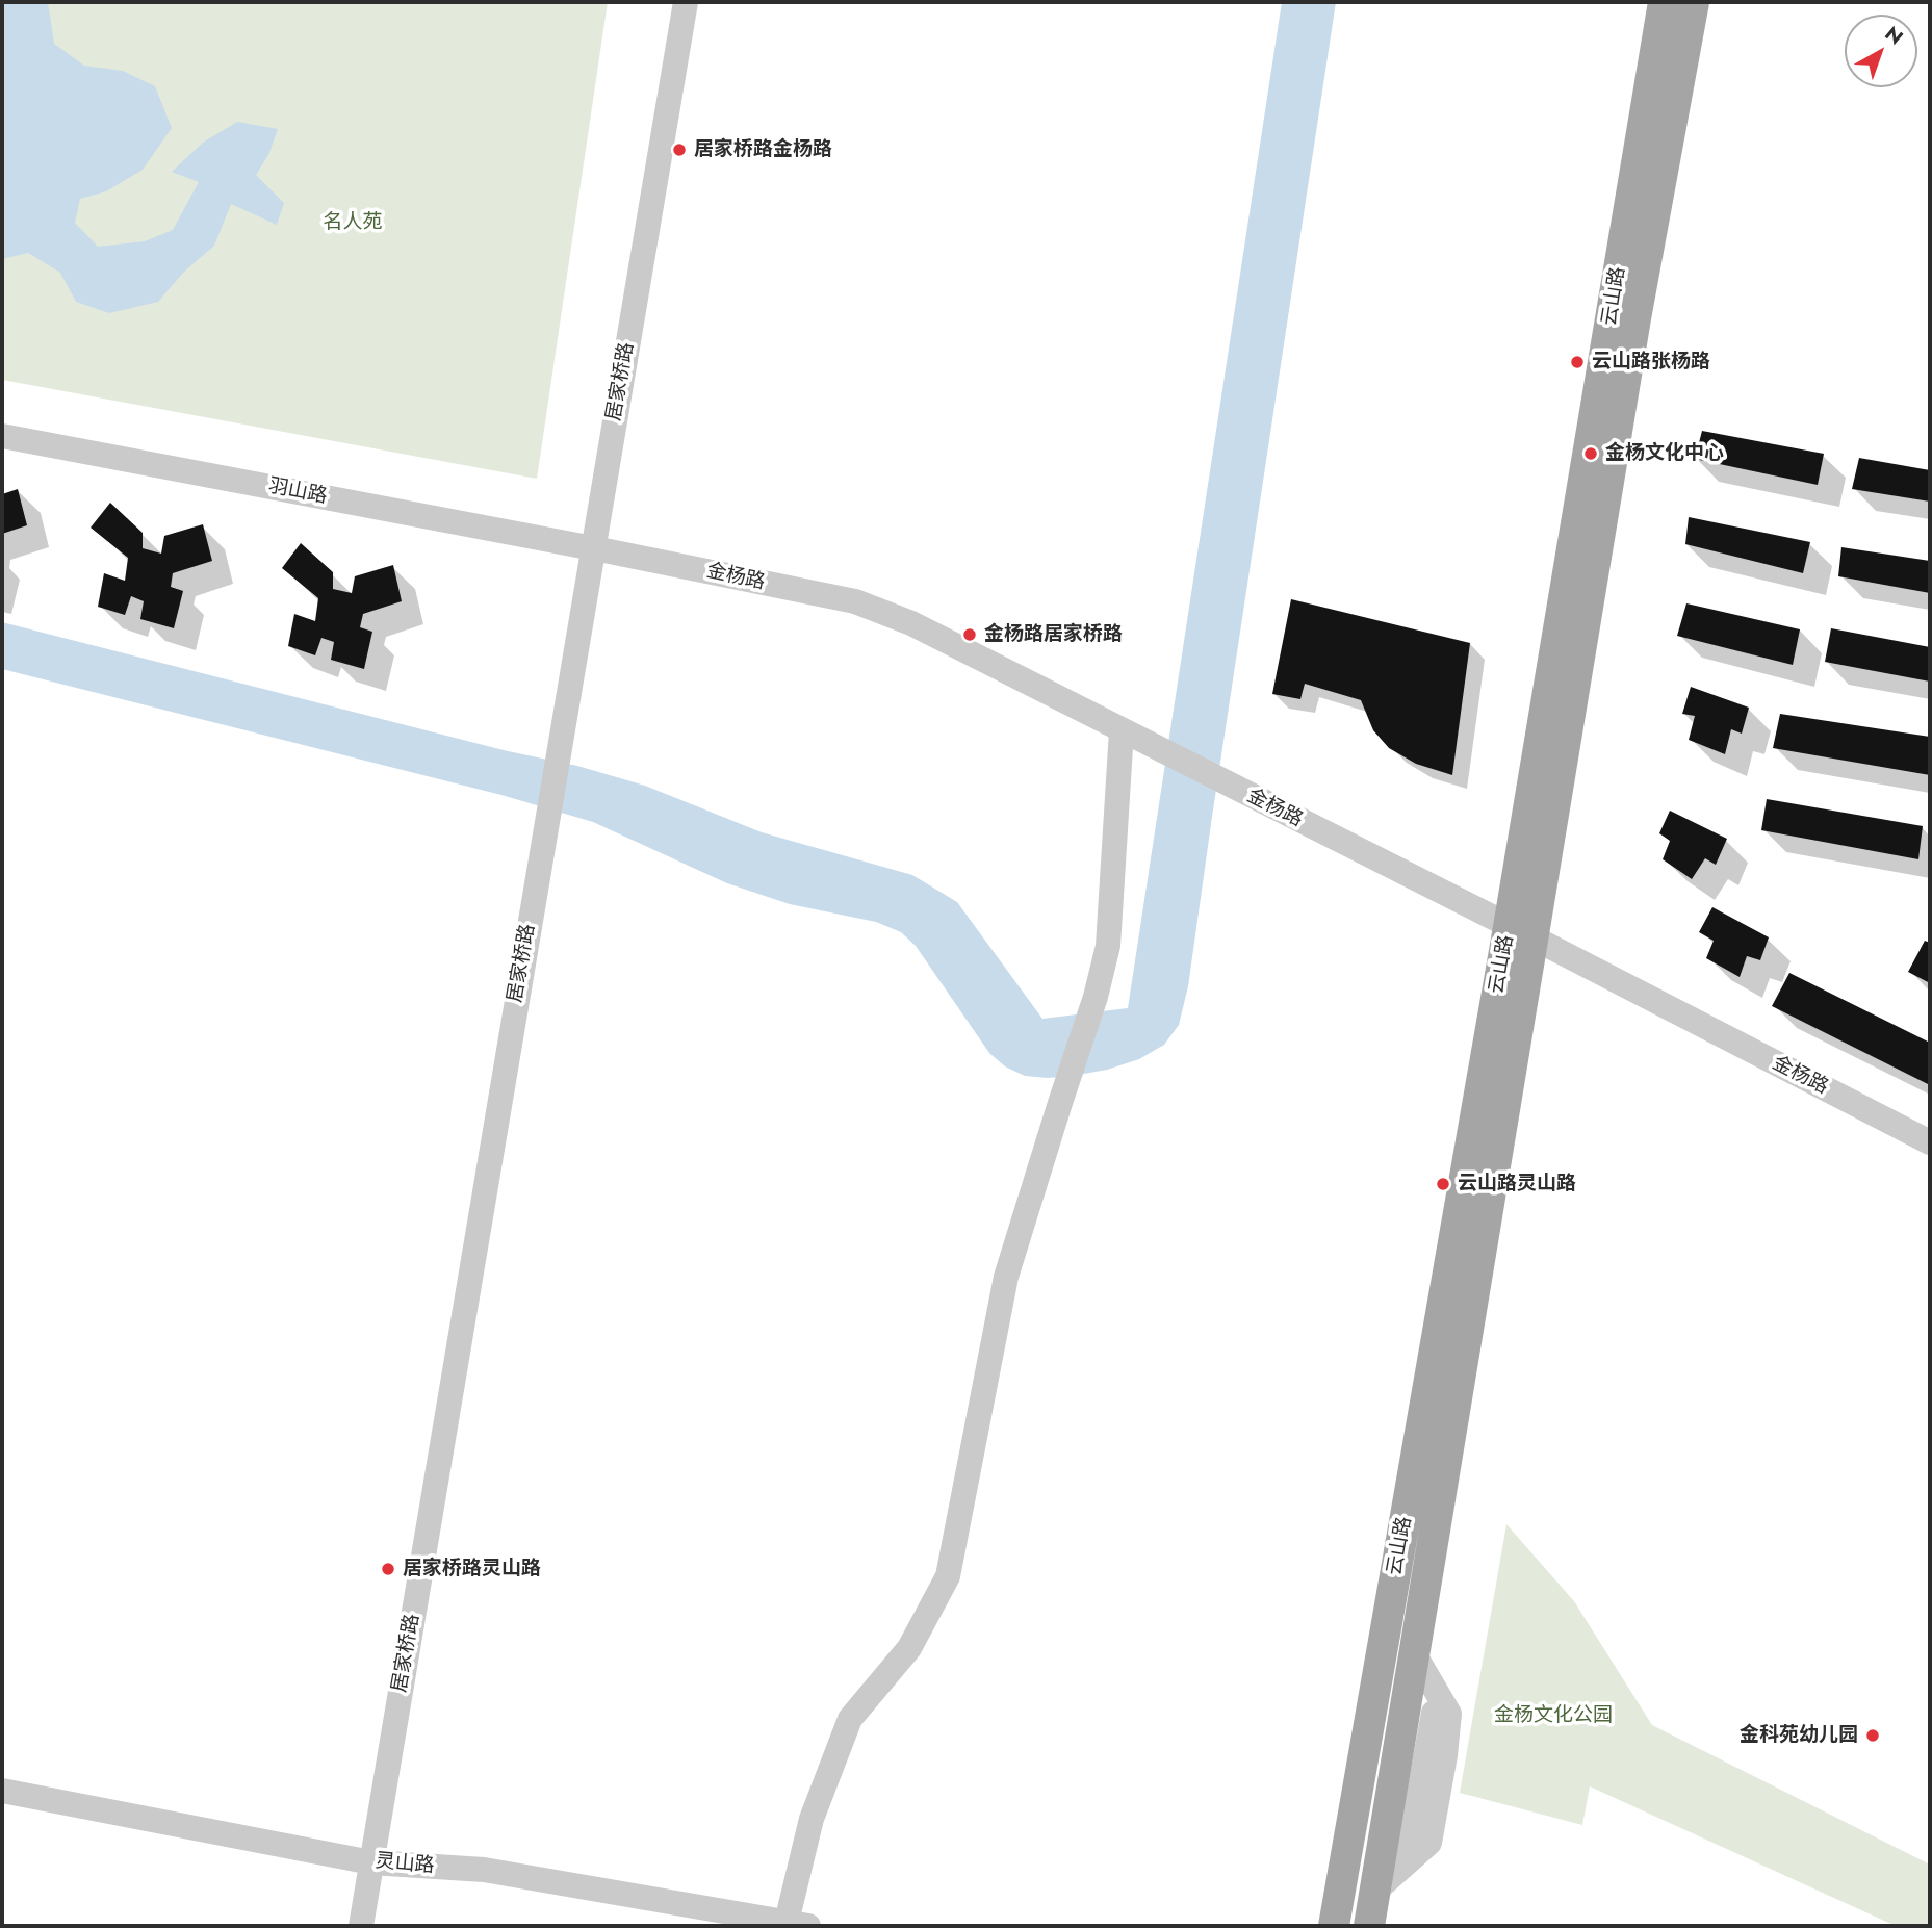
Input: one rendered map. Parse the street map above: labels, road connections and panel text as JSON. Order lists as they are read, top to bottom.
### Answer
{
  "streets": {
    "main road": ["云山路"],
    "street": [
      "居家桥路",
      "羽山路",
      "金杨路",
      "灵山路"
    ]
  },
  "crossings": [
    ["云山路", "金杨路"],
    ["居家桥路", "羽山路"],
    ["居家桥路", "金杨路"],
    ["居家桥路", "灵山路"],
    ["羽山路", "金杨路"]
  ],
  "parks": ["名人苑", "金杨文化公园"],
  "places": [
    "居家桥路金杨路",
    "云山路张杨路",
    "金杨文化中心",
    "金杨路居家桥路",
    "云山路灵山路",
    "居家桥路灵山路",
    "金科苑幼儿园"
  ],
  "north": "top right"
}
